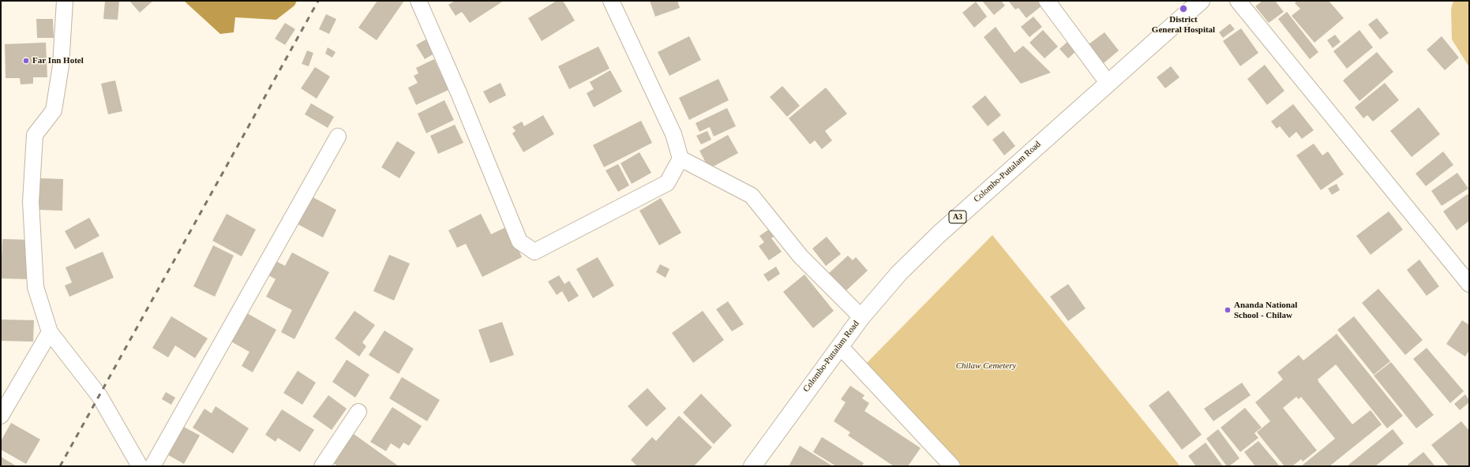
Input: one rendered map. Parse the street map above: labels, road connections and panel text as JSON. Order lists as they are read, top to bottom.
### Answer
{
  "streets": {
    "highway": ["Colombo-Puttalam Road", "A3"]
  },
  "parks": ["Chilaw Cemetery"],
  "places": ["District General Hospital", "Far Inn Hotel", "Ananda National School - Chilaw"]
}
